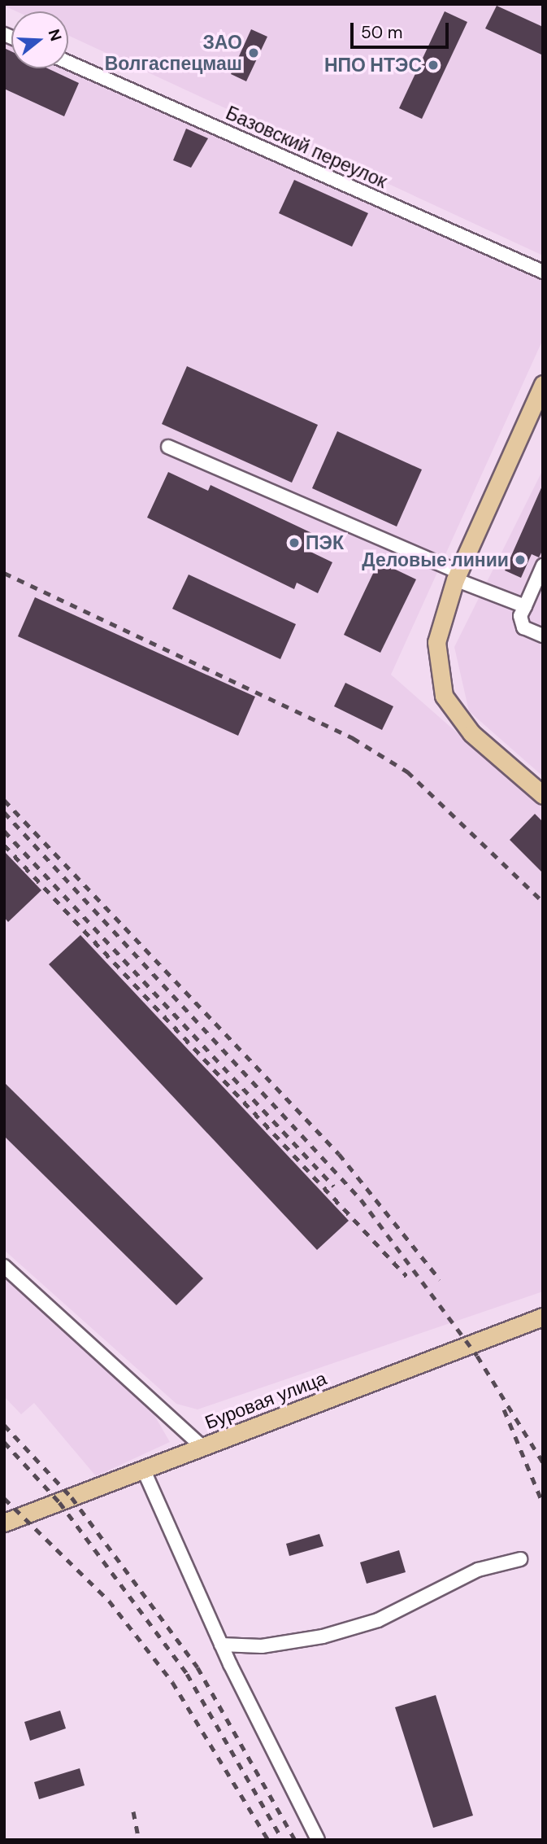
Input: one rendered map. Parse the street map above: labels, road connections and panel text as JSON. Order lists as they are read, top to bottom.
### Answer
{
  "streets": {
    "main road": ["Буровая улица"],
    "street": ["Базовский переулок"]
  },
  "places": [
    "ЗАО Волгаспецмаш",
    "НПО НТЭС",
    "ПЭК",
    "Деловые линии"
  ],
  "scale_bar": "50 m",
  "north": "right"
}
